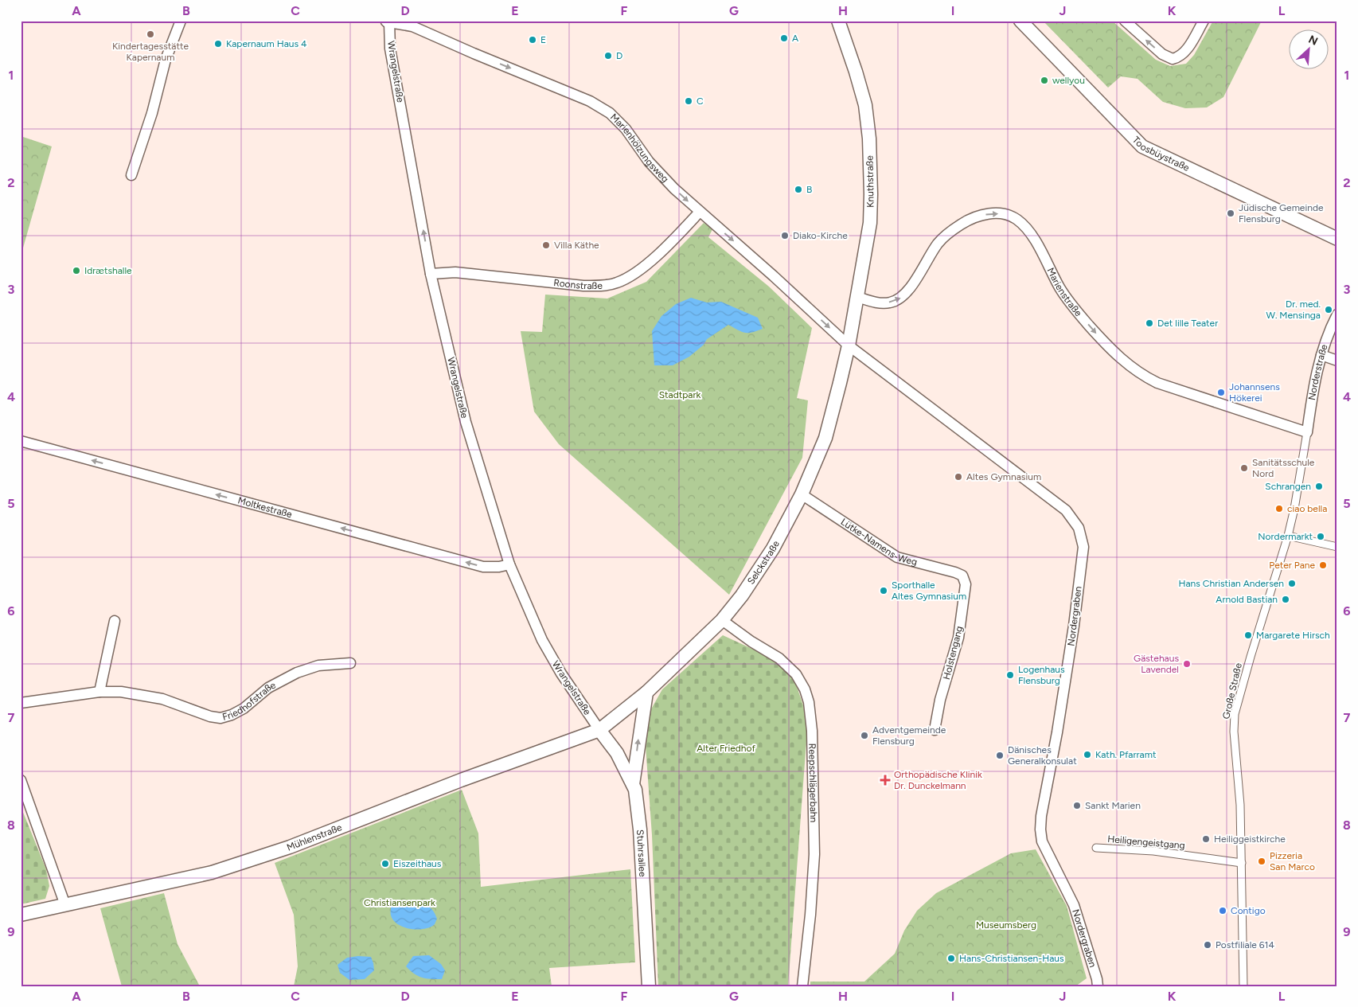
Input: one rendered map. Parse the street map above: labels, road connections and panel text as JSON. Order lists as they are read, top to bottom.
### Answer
{
  "streets": {
    "main road": [
      "Toosbüystraße",
      "Knuthstraße",
      "Selckstraße",
      "Mühlenstraße",
      "Stuhrsallee"
    ],
    "street": [
      "Wrangelstraße",
      "Marienhölzungsweg",
      "Roonstraße",
      "Marienstraße",
      "Norderstraße",
      "Moltkestraße",
      "Lütke-Namens-Weg",
      "Nordergraben",
      "Holstengang",
      "Große Straße",
      "Friedhofstraße",
      "Reepschlägerbahn",
      "Heiligengeistgang"
    ]
  },
  "crossings": [
    ["Wrangelstraße", "Marienhölzungsweg"],
    ["Wrangelstraße", "Roonstraße"],
    ["Wrangelstraße", "Moltkestraße"],
    ["Wrangelstraße", "Selckstraße"],
    ["Wrangelstraße", "Mühlenstraße"],
    ["Wrangelstraße", "Stuhrsallee"],
    ["Marienhölzungsweg", "Knuthstraße"],
    ["Marienhölzungsweg", "Roonstraße"],
    ["Marienhölzungsweg", "Selckstraße"],
    ["Marienhölzungsweg", "Nordergraben"],
    ["Knuthstraße", "Marienstraße"],
    ["Knuthstraße", "Selckstraße"],
    ["Knuthstraße", "Nordergraben"],
    ["Marienstraße", "Norderstraße"],
    ["Marienstraße", "Große Straße"],
    ["Norderstraße", "Große Straße"],
    ["Lütke-Namens-Weg", "Selckstraße"],
    ["Lütke-Namens-Weg", "Holstengang"],
    ["Selckstraße", "Nordergraben"],
    ["Selckstraße", "Reepschlägerbahn"],
    ["Selckstraße", "Mühlenstraße"],
    ["Selckstraße", "Stuhrsallee"],
    ["Große Straße", "Heiligengeistgang"],
    ["Mühlenstraße", "Stuhrsallee"]
  ],
  "one_way": ["Marienhölzungsweg", "Marienstraße", "Moltkestraße"],
  "parks": [
    "Stadtpark",
    "Alter Friedhof",
    "Christiansenpark",
    "Museumsberg"
  ],
  "places": {
    "other": [
      "Kindertagesstätte Kapernaum",
      "A",
      "E",
      "Kapernaum Haus 4",
      "D",
      "wellyou",
      "C",
      "B",
      "Jüdische Gemeinde Flensburg",
      "Diako-Kirche",
      "Villa Käthe",
      "Idrætshalle",
      "Dr. med. W. Mensinga",
      "Det lille Teater",
      "Johannsens Hökerei",
      "Sanitätsschule Nord",
      "Altes Gymnasium",
      "Schrangen",
      "ciao bella",
      "Nordermarkt",
      "Peter Pane",
      "Hans Christian Andersen",
      "Sporthalle Altes Gymnasium",
      "Arnold Bastian",
      "Margarete Hirsch",
      "Gästehaus Lavendel",
      "Logenhaus Flensburg",
      "Adventgemeinde Flensburg",
      "Kath. Pfarramt",
      "Dänisches Generalkonsulat",
      "Sankt Marien",
      "Heiliggeistkirche",
      "Pizzeria San Marco",
      "Eiszeithaus",
      "Contigo",
      "Postfiliale 614",
      "Hans-Christiansen-Haus"
    ],
    "health": ["Orthopädische Klinik Dr. Dunckelmann"]
  },
  "north": "top right",
  "grid": {
    "columns": [
      "A",
      "B",
      "C",
      "D",
      "E",
      "F",
      "G",
      "H",
      "I",
      "J",
      "K",
      "L"
    ],
    "rows": [
      "1",
      "2",
      "3",
      "4",
      "5",
      "6",
      "7",
      "8",
      "9"
    ]
  }
}
